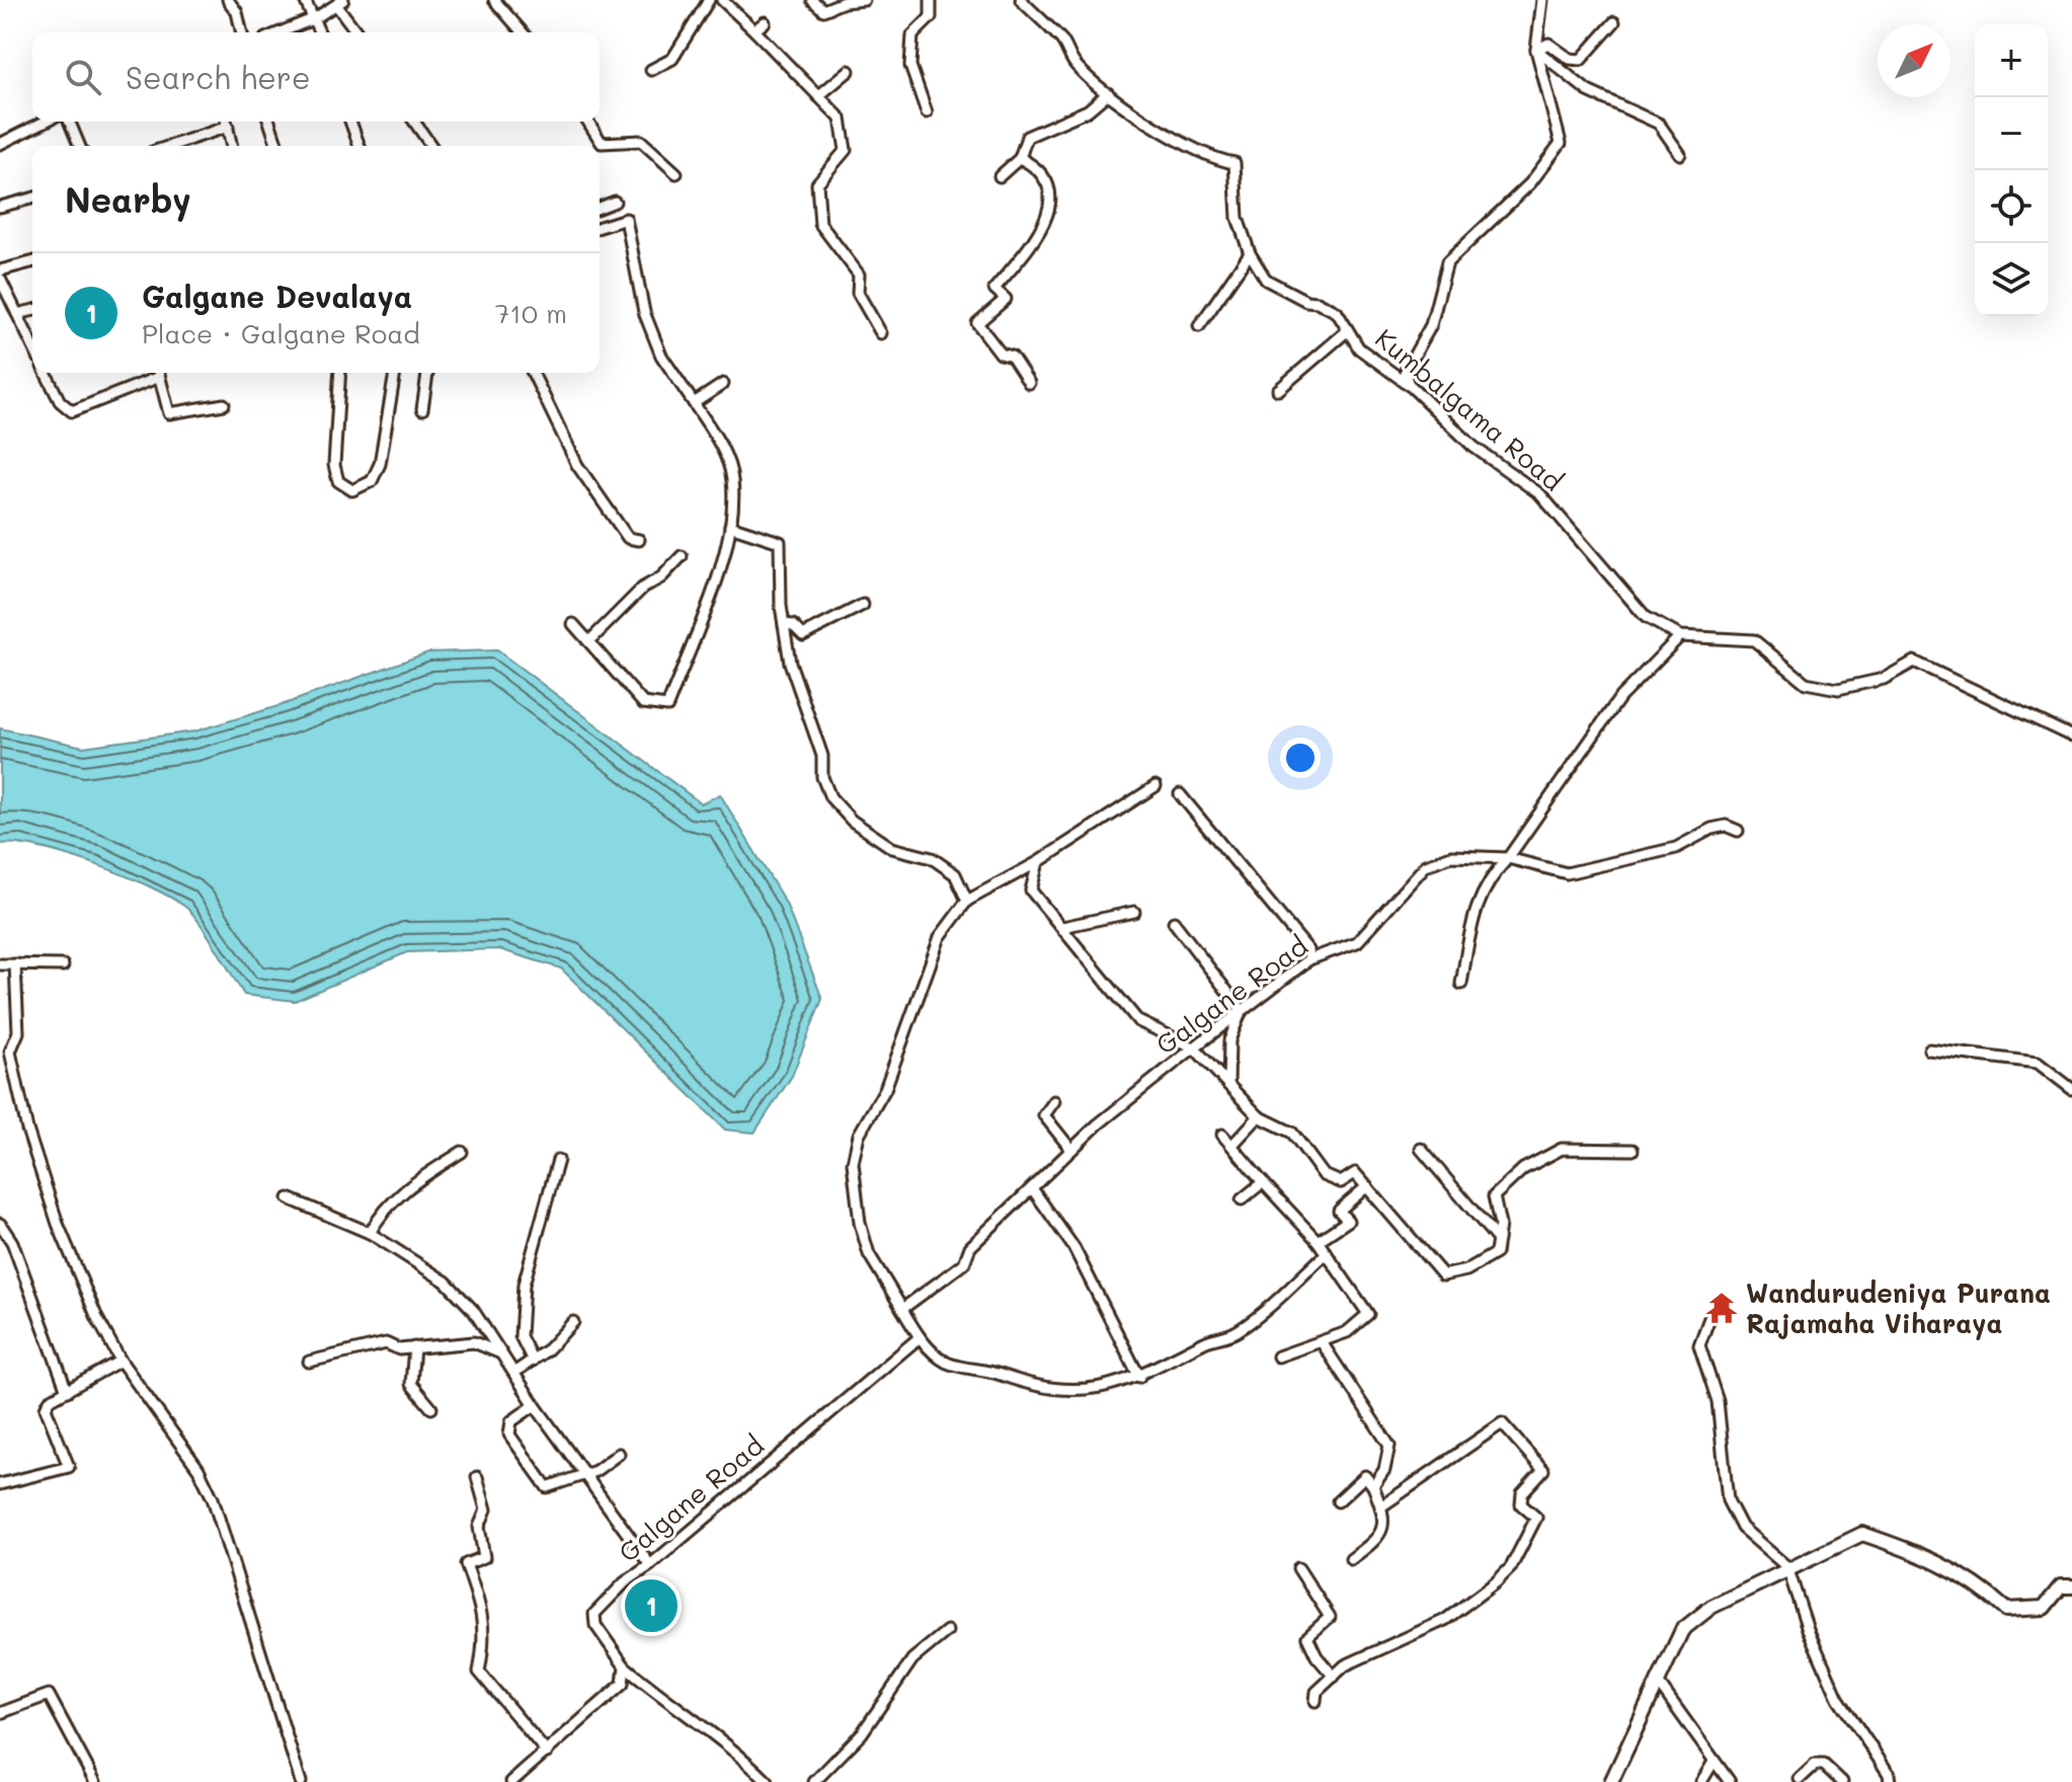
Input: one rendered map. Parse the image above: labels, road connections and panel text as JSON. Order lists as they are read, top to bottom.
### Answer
{
  "streets": {
    "street": ["Kumbalgama Road", "Galgane Road"]
  },
  "places": {
    "temple": ["Wandurudeniya Purana Rajamaha Viharaya"]
  },
  "north": "top right",
  "page": {
    "map_buttons": ["+", "−"],
    "search": "Search here",
    "heading": "Nearby",
    "list": [
      {
        "mark": "1",
        "name": "Galgane Devalaya",
        "note": "Place · Galgane Road",
        "value": "710 m"
      }
    ],
    "pins": "1"
  }
}
